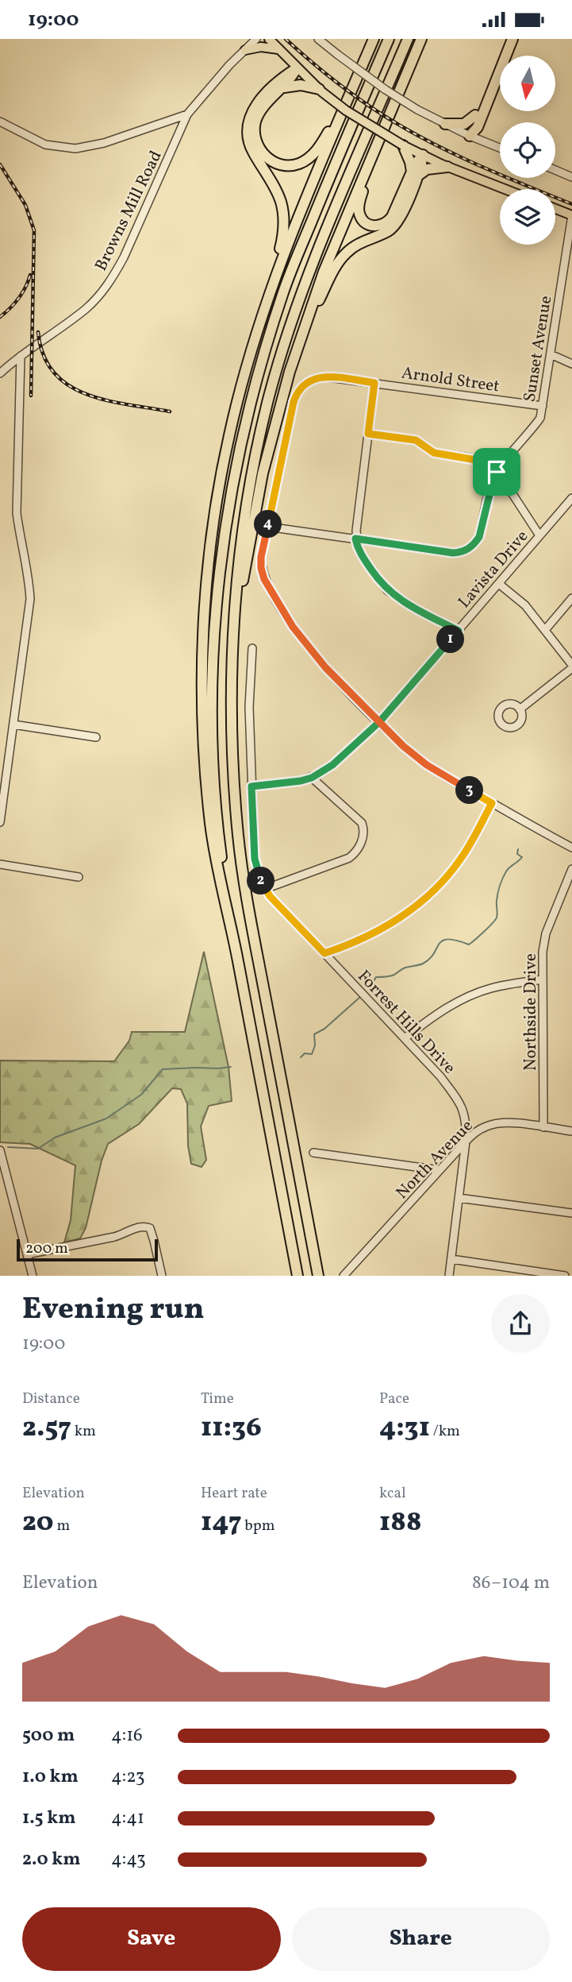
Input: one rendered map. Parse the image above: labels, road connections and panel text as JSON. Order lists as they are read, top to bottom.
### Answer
{
  "streets": {
    "street": [
      "Browns Mill Road",
      "Sunset Avenue",
      "Arnold Street",
      "Lavista Drive",
      "Northside Drive",
      "Forrest Hills Drive",
      "North Avenue"
    ]
  },
  "crossings": [
    ["Sunset Avenue", "Arnold Street"],
    ["Arnold Street", "Lavista Drive"],
    ["Lavista Drive", "Forrest Hills Drive"],
    ["Northside Drive", "North Avenue"],
    ["Forrest Hills Drive", "North Avenue"]
  ],
  "scale_bar": "200 m",
  "north": "bottom",
  "page": {
    "status": "19:00",
    "pins": [
      "4",
      "1",
      "3",
      "2"
    ],
    "scale": "200 m",
    "heading": ["Evening run", "19:00"],
    "stats": [
      ["Distance", "2.57 km"],
      ["Time", "11:36"],
      ["Pace", "4:31 /km"],
      ["Elevation", "20 m"],
      ["Heart rate", "147 bpm"],
      ["kcal", "188"]
    ],
    "chart": ["Elevation", "86–104 m"],
    "list": [
      {
        "name": "500 m",
        "note": "4:16"
      },
      {
        "name": "1.0 km",
        "note": "4:23"
      },
      {
        "name": "1.5 km",
        "note": "4:41"
      },
      {
        "name": "2.0 km",
        "note": "4:43"
      }
    ],
    "buttons": ["Save", "Share"]
  }
}
